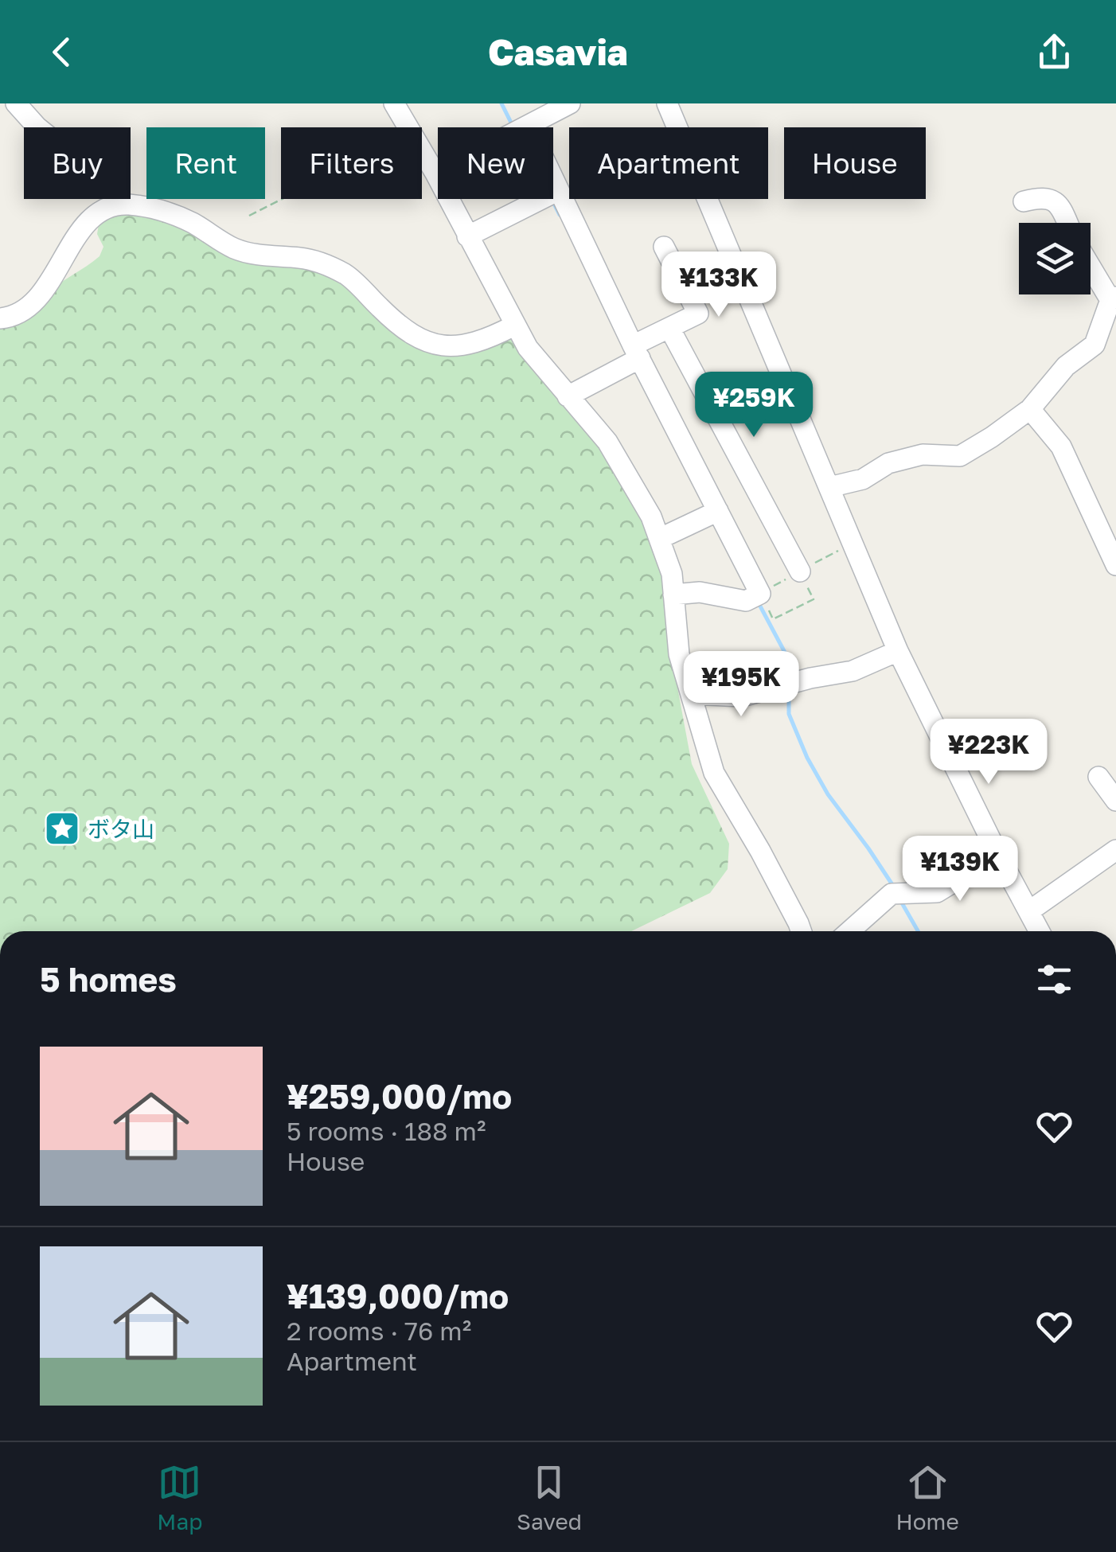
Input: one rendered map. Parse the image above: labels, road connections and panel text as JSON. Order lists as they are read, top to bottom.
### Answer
{
  "places": {
    "place": ["ボタ山"]
  },
  "page": {
    "header": "Casavia",
    "chip": [
      "Buy",
      "Rent",
      "Filters",
      "New",
      "Apartment",
      "House"
    ],
    "price": [
      "¥133K",
      "¥259K",
      "¥195K",
      "¥223K",
      "¥139K"
    ],
    "heading": "5 homes",
    "list": [
      {
        "name": "¥259,000/mo",
        "note": "5 rooms · 188 m² · House"
      },
      {
        "name": "¥139,000/mo",
        "note": "2 rooms · 76 m² · Apartment"
      }
    ],
    "tabs": ["Map", "Saved", "Home"]
  }
}
